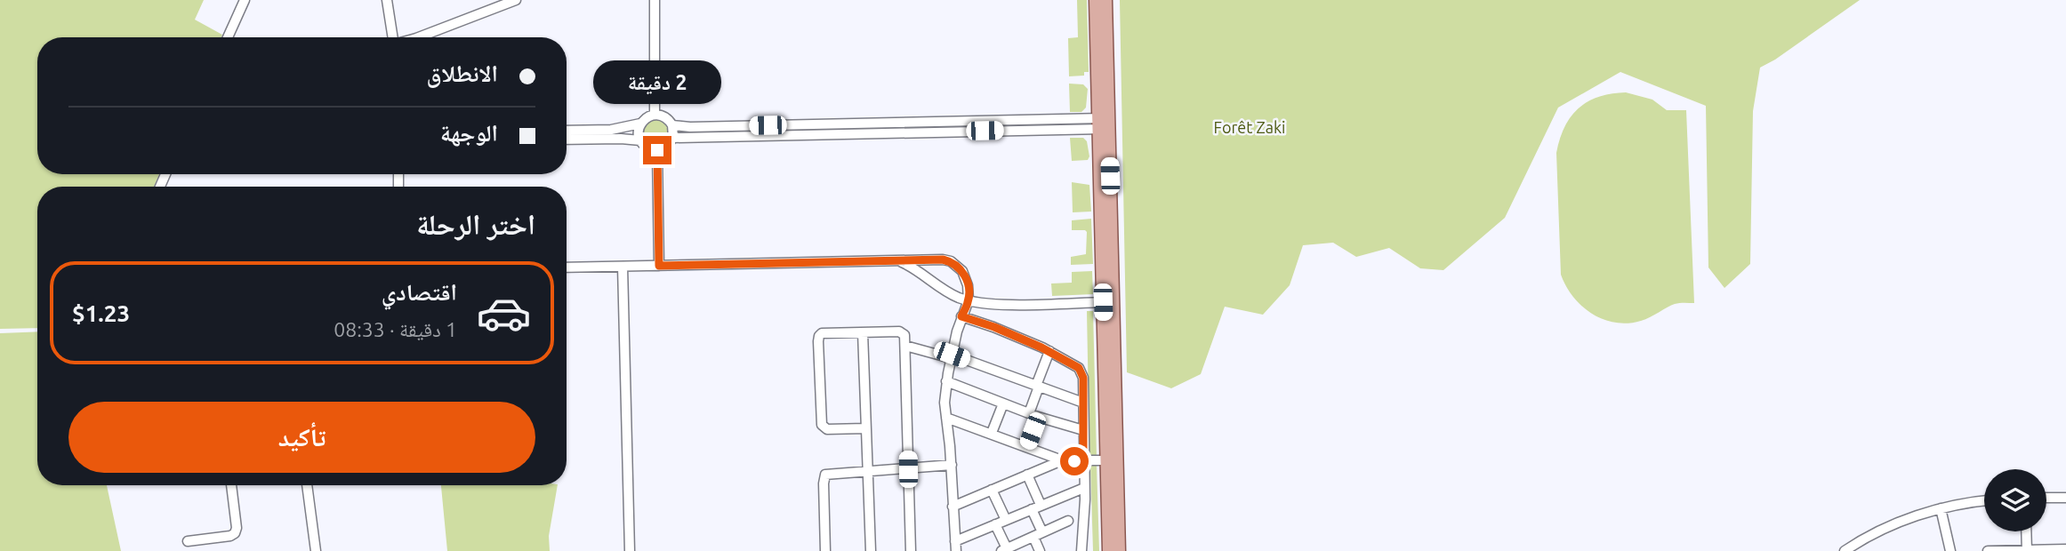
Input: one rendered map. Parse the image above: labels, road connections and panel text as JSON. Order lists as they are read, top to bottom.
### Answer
{
  "parks": ["Forêt Zaki"],
  "page": {
    "banner": ["الانطلاق", "الوجهة"],
    "bubble": "2 دقيقة",
    "heading": "اختر الرحلة",
    "list": [
      {
        "name": "اقتصادي",
        "note": "1 دقيقة · 08:33",
        "value": "$1.23"
      }
    ],
    "buttons": "تأكيد"
  }
}
